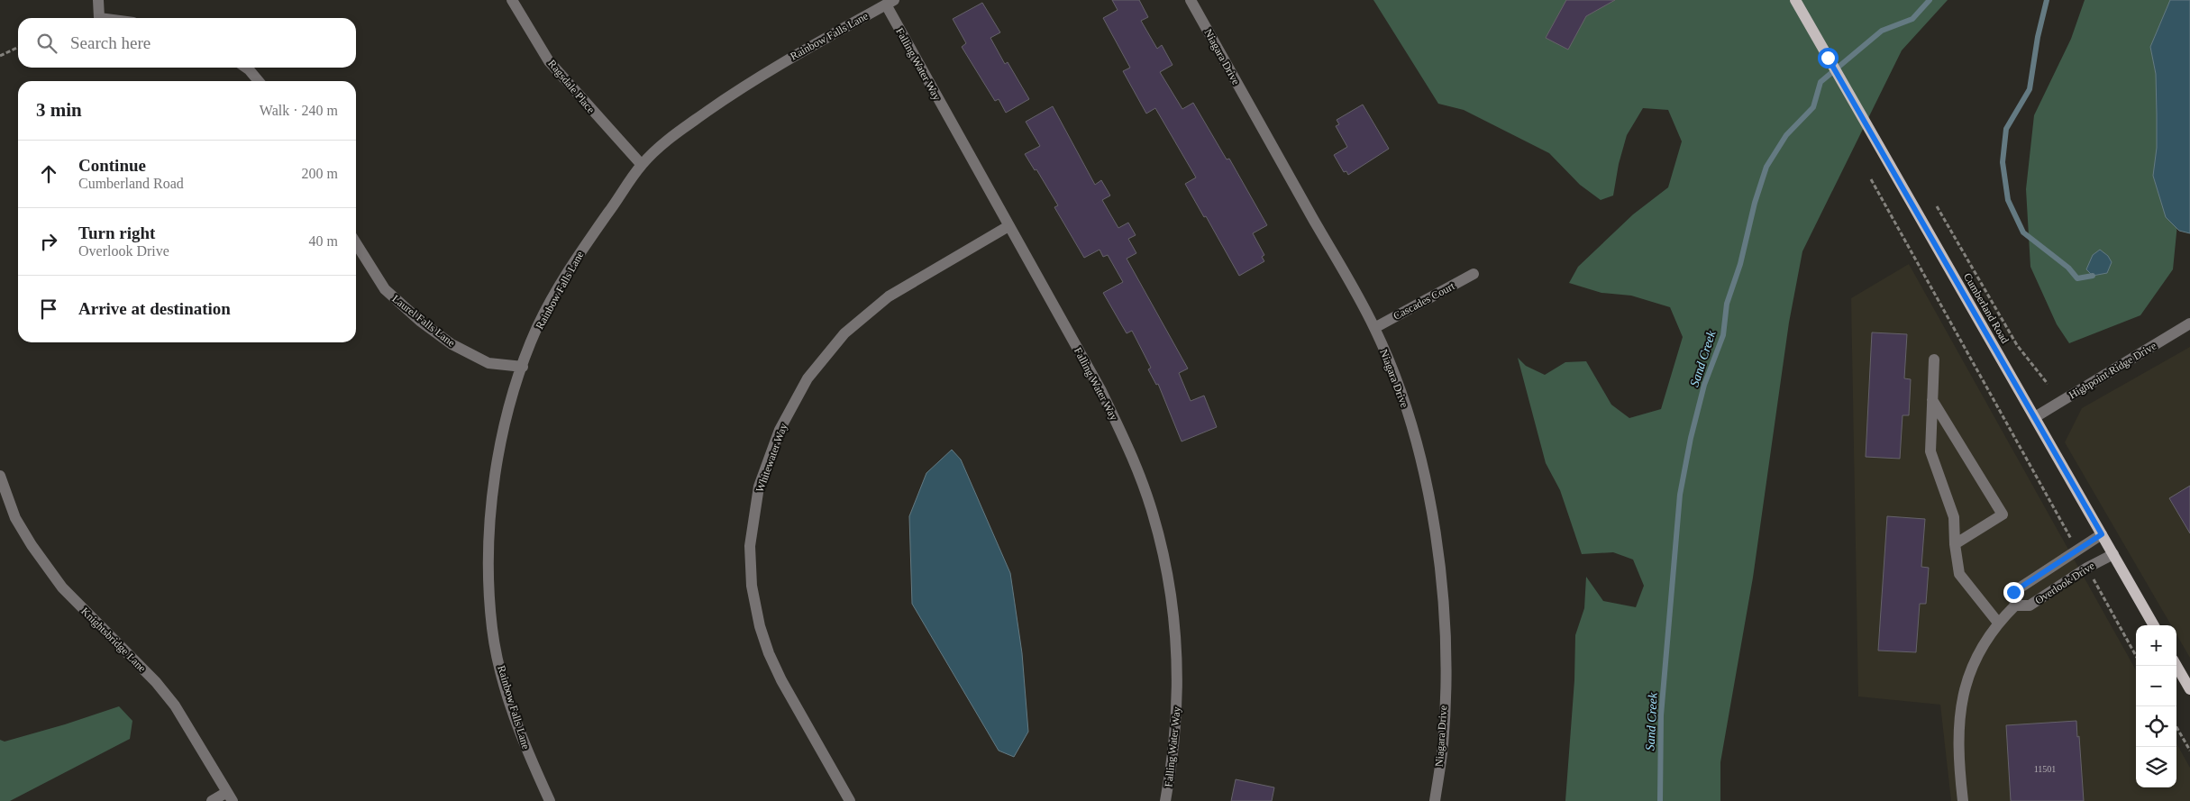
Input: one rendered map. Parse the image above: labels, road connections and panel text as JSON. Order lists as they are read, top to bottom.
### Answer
{
  "streets": {
    "main road": ["Cumberland Road"],
    "street": [
      "Rainbow Falls Lane",
      "Niagara Drive",
      "Falling Water Way",
      "Ragsdale Place",
      "Cascades Court",
      "Laurel Falls Lane",
      "Highpoint Ridge Drive",
      "Whitewater Way",
      "Overlook Drive",
      "Knightsbridge Lane"
    ]
  },
  "crossings": [
    ["Rainbow Falls Lane", "Falling Water Way"],
    ["Rainbow Falls Lane", "Ragsdale Place"],
    ["Rainbow Falls Lane", "Laurel Falls Lane"],
    ["Niagara Drive", "Cascades Court"],
    ["Falling Water Way", "Whitewater Way"],
    ["Cumberland Road", "Highpoint Ridge Drive"],
    ["Cumberland Road", "Overlook Drive"]
  ],
  "water": ["Sand Creek"],
  "house_numbers": ["11501"],
  "page": {
    "search": "Search here",
    "heading": ["3 min", "Walk · 240 m"],
    "list": [
      ["Continue", "Cumberland Road", "200 m"],
      ["Turn right", "Overlook Drive", "40 m"],
      "Arrive at destination"
    ],
    "map_buttons": ["+", "−"]
  }
}
